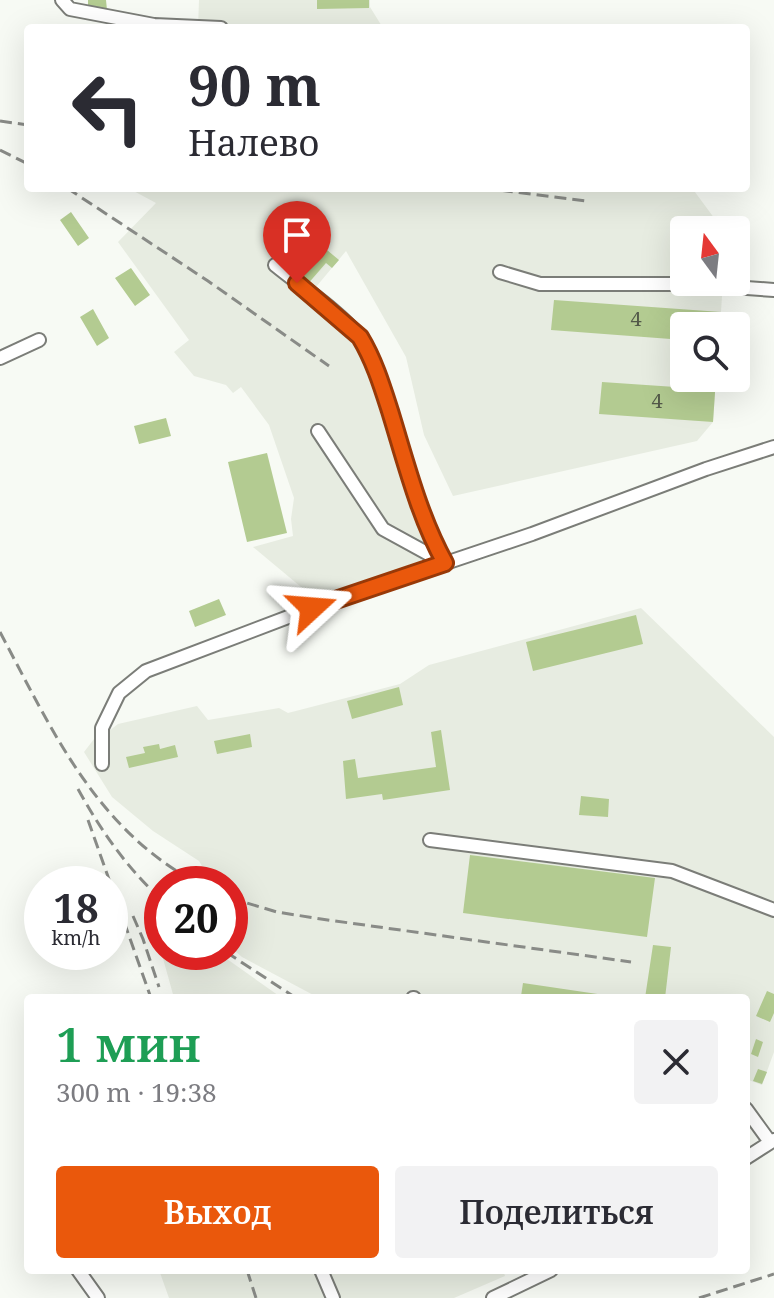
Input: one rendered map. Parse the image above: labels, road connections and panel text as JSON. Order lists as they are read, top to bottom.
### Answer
{
  "house_numbers": ["4", "4"],
  "north": "top",
  "page": {
    "turn": ["90 m", "Налево"],
    "speed": "18 km/h",
    "limit": "20",
    "heading": ["1 мин", "300 m · 19:38"],
    "buttons": ["Выход", "Поделиться"]
  }
}
